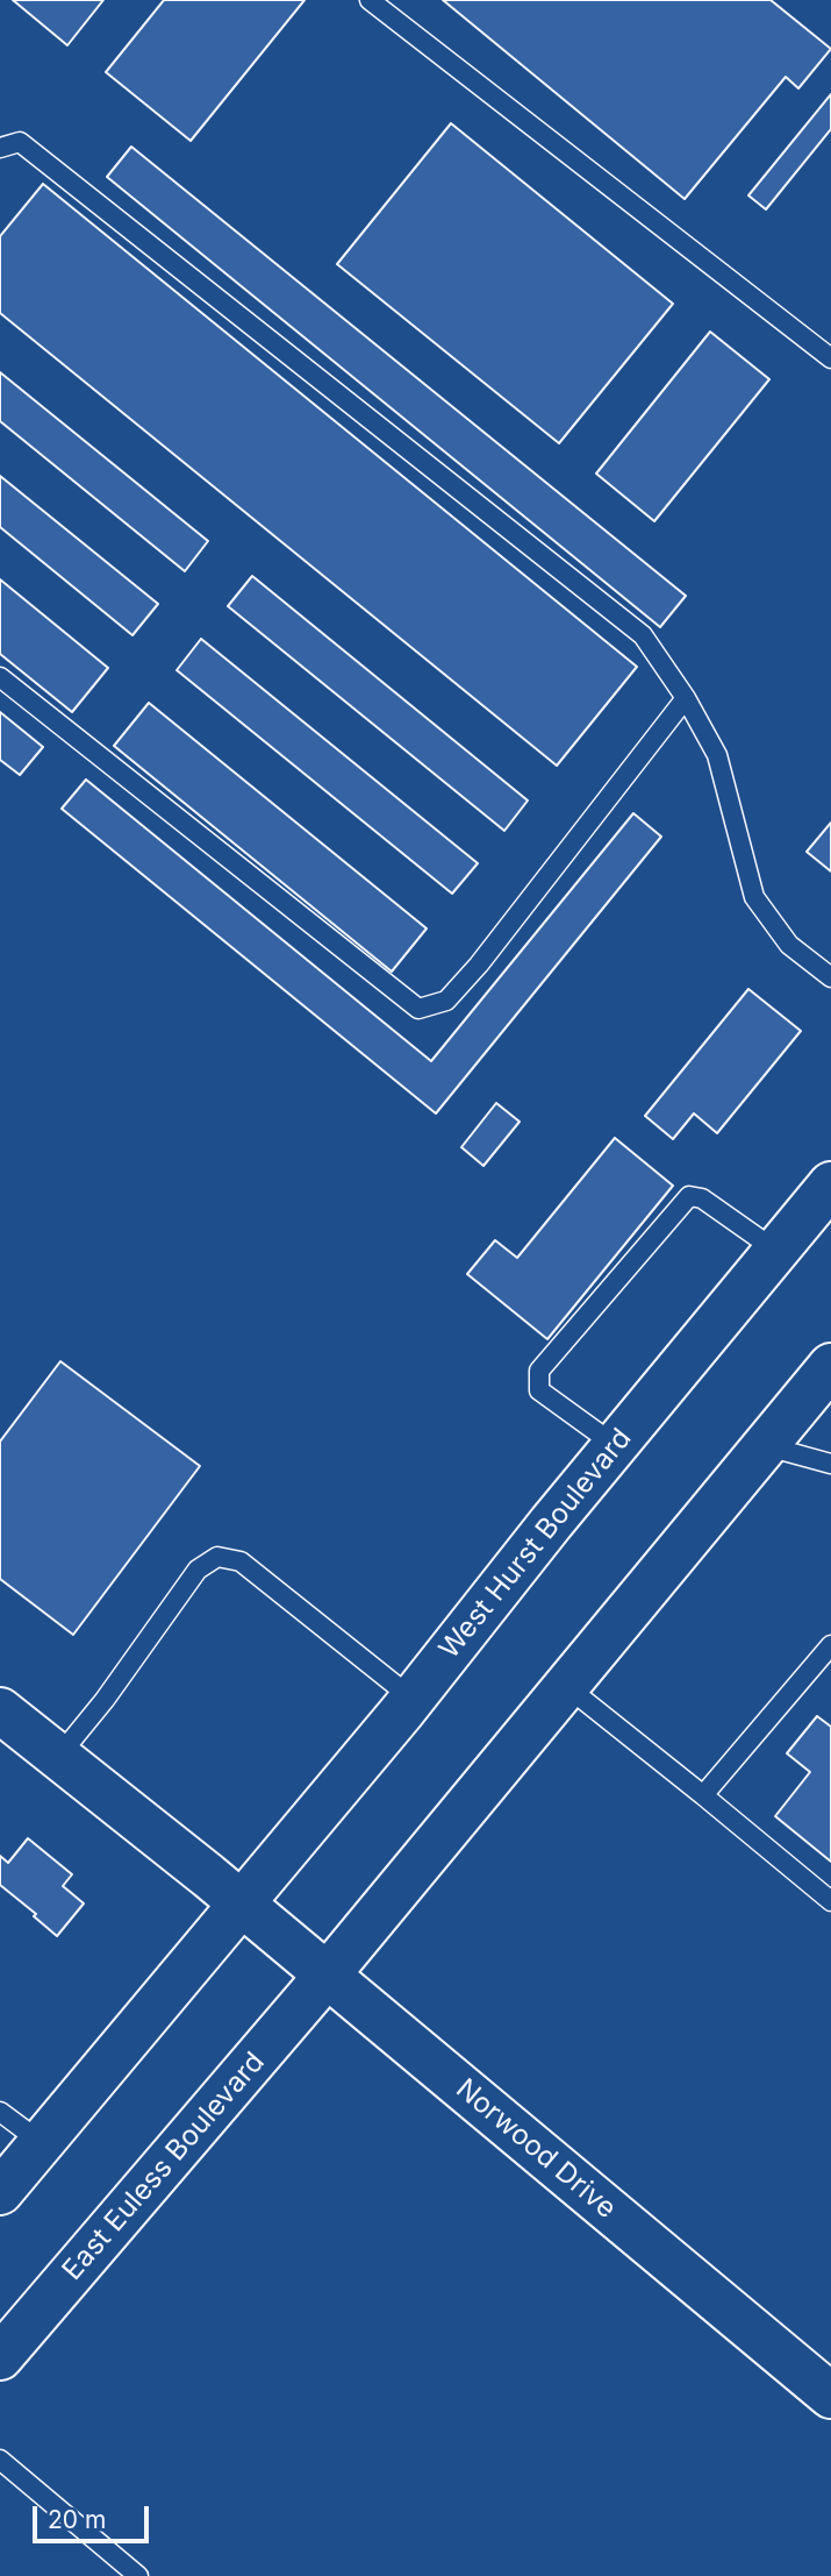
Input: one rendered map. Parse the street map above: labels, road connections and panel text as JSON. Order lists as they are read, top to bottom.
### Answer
{
  "streets": {
    "main road": ["West Hurst Boulevard", "Norwood Drive", "East Euless Boulevard"]
  },
  "crossings": [
    ["West Hurst Boulevard", "Norwood Drive"],
    ["Norwood Drive", "East Euless Boulevard"]
  ],
  "scale_bar": "20 m"
}
